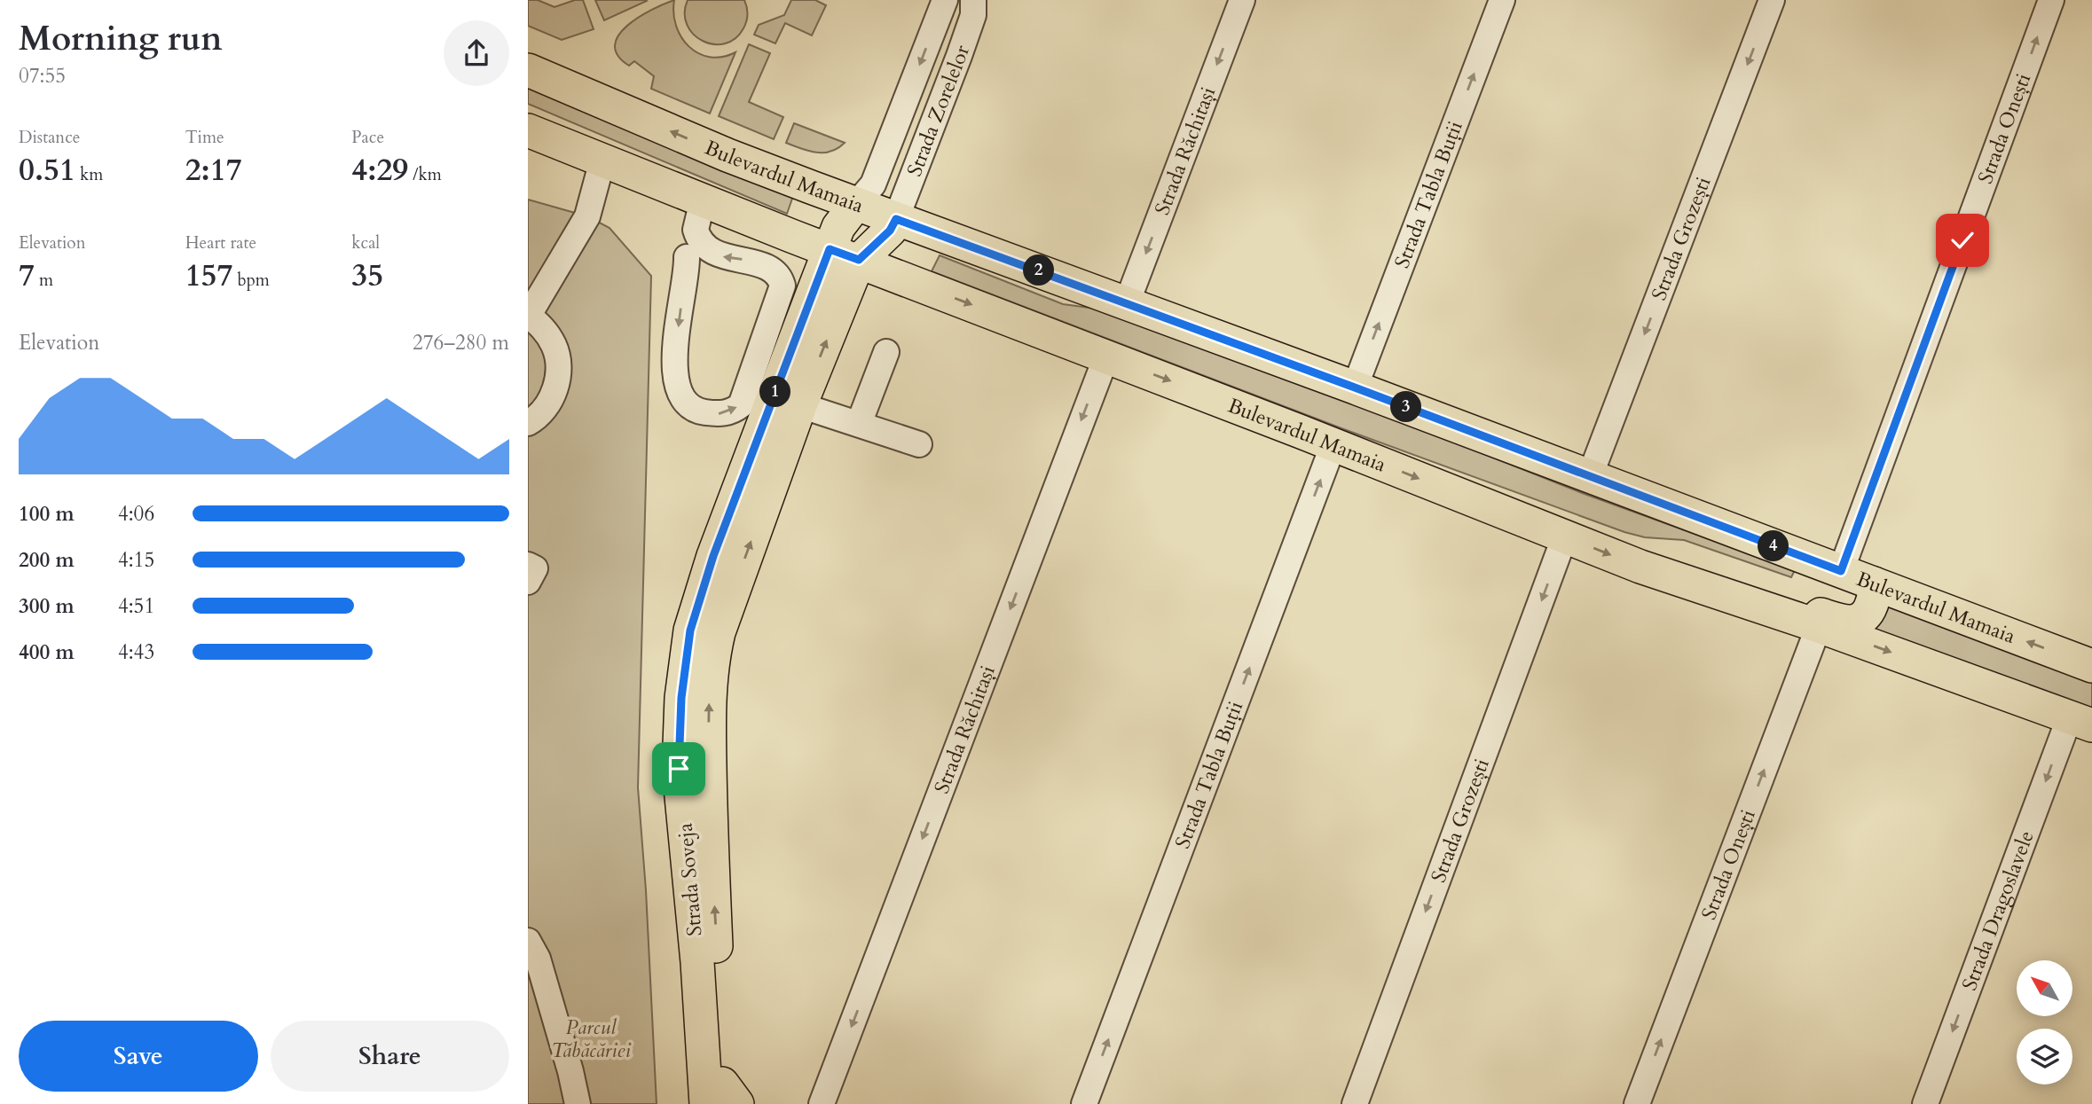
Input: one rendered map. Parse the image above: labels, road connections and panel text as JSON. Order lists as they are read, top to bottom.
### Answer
{
  "streets": {
    "main road": ["Bulevardul Mamaia", "Strada Soveja"],
    "street": [
      "Strada Zorelelor",
      "Strada Onești",
      "Strada Răchitași",
      "Strada Tabla Buții",
      "Strada Grozești",
      "Strada Dragoslavele"
    ]
  },
  "crossings": [
    ["Strada Zorelelor", "Bulevardul Mamaia"],
    ["Strada Zorelelor", "Strada Soveja"],
    ["Strada Onești", "Bulevardul Mamaia"],
    ["Strada Răchitași", "Bulevardul Mamaia"],
    ["Bulevardul Mamaia", "Strada Tabla Buții"],
    ["Bulevardul Mamaia", "Strada Grozești"],
    ["Bulevardul Mamaia", "Strada Soveja"],
    ["Bulevardul Mamaia", "Strada Dragoslavele"]
  ],
  "one_way": [
    "Strada Onești",
    "Strada Răchitași",
    "Strada Tabla Buții",
    "Strada Grozești",
    "Strada Dragoslavele"
  ],
  "parks": ["Parcul Tăbăcăriei"],
  "north": "top left",
  "page": {
    "heading": ["Morning run", "07:55"],
    "stats": [
      ["Distance", "0.51 km"],
      ["Time", "2:17"],
      ["Pace", "4:29 /km"],
      ["Elevation", "7 m"],
      ["Heart rate", "157 bpm"],
      ["kcal", "35"]
    ],
    "pins": [
      "2",
      "1",
      "3",
      "4"
    ],
    "chart": ["Elevation", "276–280 m"],
    "list": [
      {
        "name": "100 m",
        "note": "4:06"
      },
      {
        "name": "200 m",
        "note": "4:15"
      },
      {
        "name": "300 m",
        "note": "4:51"
      },
      {
        "name": "400 m",
        "note": "4:43"
      }
    ],
    "buttons": ["Save", "Share"]
  }
}
